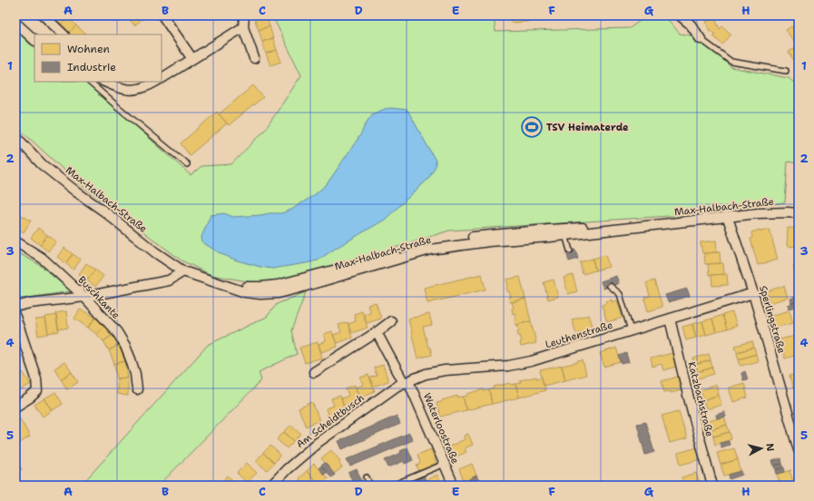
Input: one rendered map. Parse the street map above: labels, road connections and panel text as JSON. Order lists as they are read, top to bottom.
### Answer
{
  "streets": {
    "street": [
      "Max-Halbach-Straße",
      "Buschkante",
      "Sperlingstraße",
      "Leuthenstraße",
      "Katzbachstraße",
      "Am Scheidtbusch",
      "Waterloostraße"
    ]
  },
  "crossings": [
    ["Max-Halbach-Straße", "Sperlingstraße"],
    ["Sperlingstraße", "Leuthenstraße"],
    ["Leuthenstraße", "Katzbachstraße"],
    ["Leuthenstraße", "Am Scheidtbusch"],
    ["Leuthenstraße", "Waterloostraße"],
    ["Am Scheidtbusch", "Waterloostraße"]
  ],
  "places": {
    "sports": ["TSV Heimaterde"]
  },
  "legend": ["Wohnen", "Industrie"],
  "north": "right",
  "grid": {
    "columns": [
      "A",
      "B",
      "C",
      "D",
      "E",
      "F",
      "G",
      "H"
    ],
    "rows": [
      "1",
      "2",
      "3",
      "4",
      "5"
    ]
  }
}
